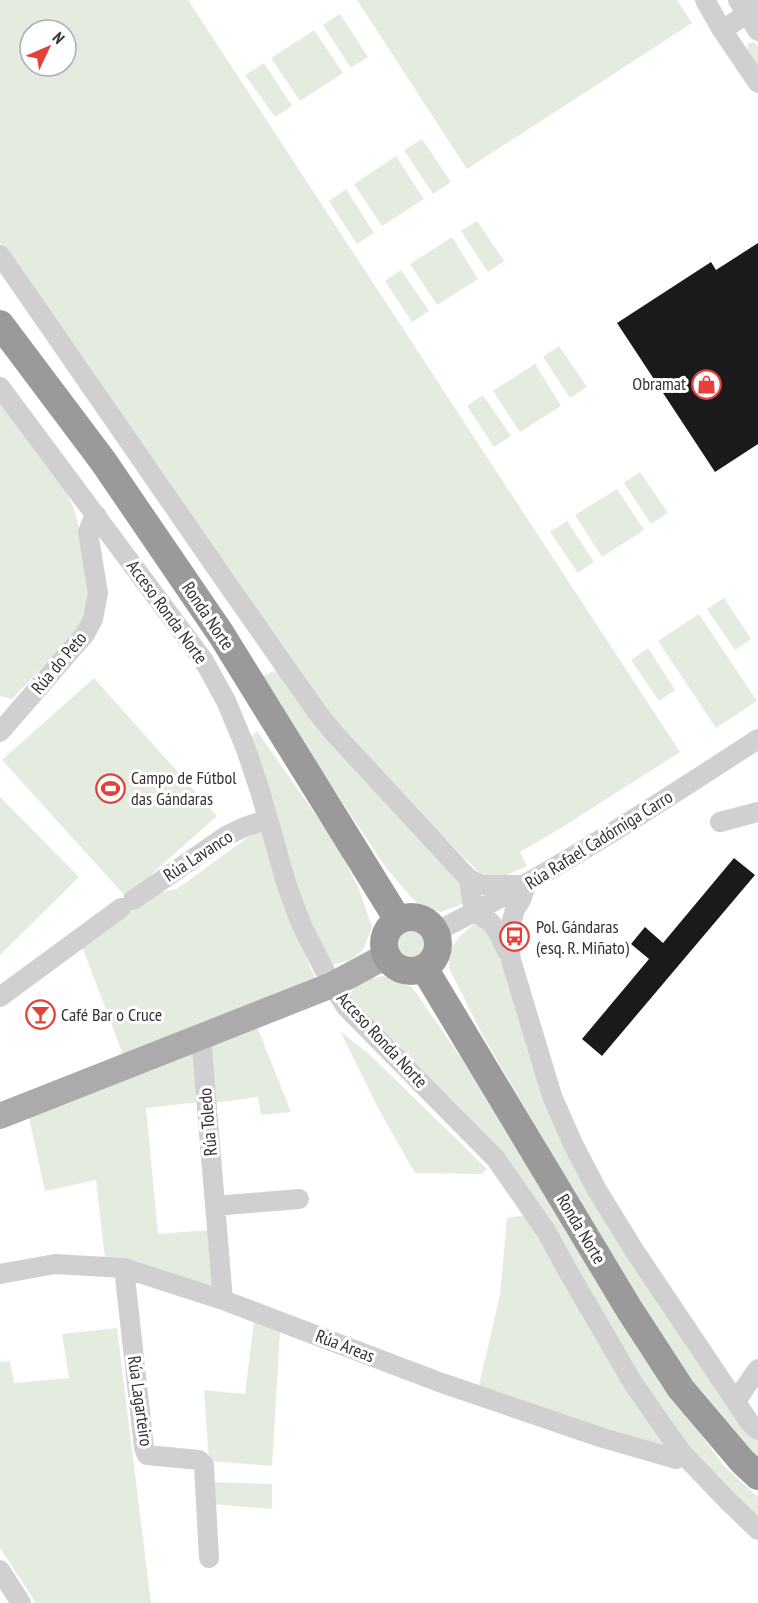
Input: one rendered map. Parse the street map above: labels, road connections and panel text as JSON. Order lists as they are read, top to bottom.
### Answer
{
  "streets": {
    "highway": ["Ronda Norte"],
    "street": [
      "Acceso Ronda Norte",
      "Rúa do Peto",
      "Rúa Rafael Cadórniga Carro",
      "Rúa Lavanco",
      "Rúa Toledo",
      "Rúa Areas",
      "Rúa Lagarteiro"
    ]
  },
  "crossings": [
    ["Acceso Ronda Norte", "Rúa do Peto"],
    ["Acceso Ronda Norte", "Rúa Lavanco"],
    ["Acceso Ronda Norte", "Rúa Areas"],
    ["Ronda Norte", "Rúa Rafael Cadórniga Carro"],
    ["Rúa Toledo", "Rúa Areas"],
    ["Rúa Areas", "Rúa Lagarteiro"]
  ],
  "places": {
    "shop": ["Obramat"],
    "sports": ["Campo de Fútbol das Gándaras"],
    "bus stop": ["Pol. Gándaras (esq. R. Miñato)"],
    "bar": ["Café Bar o Cruce"]
  },
  "north": "top right"
}
